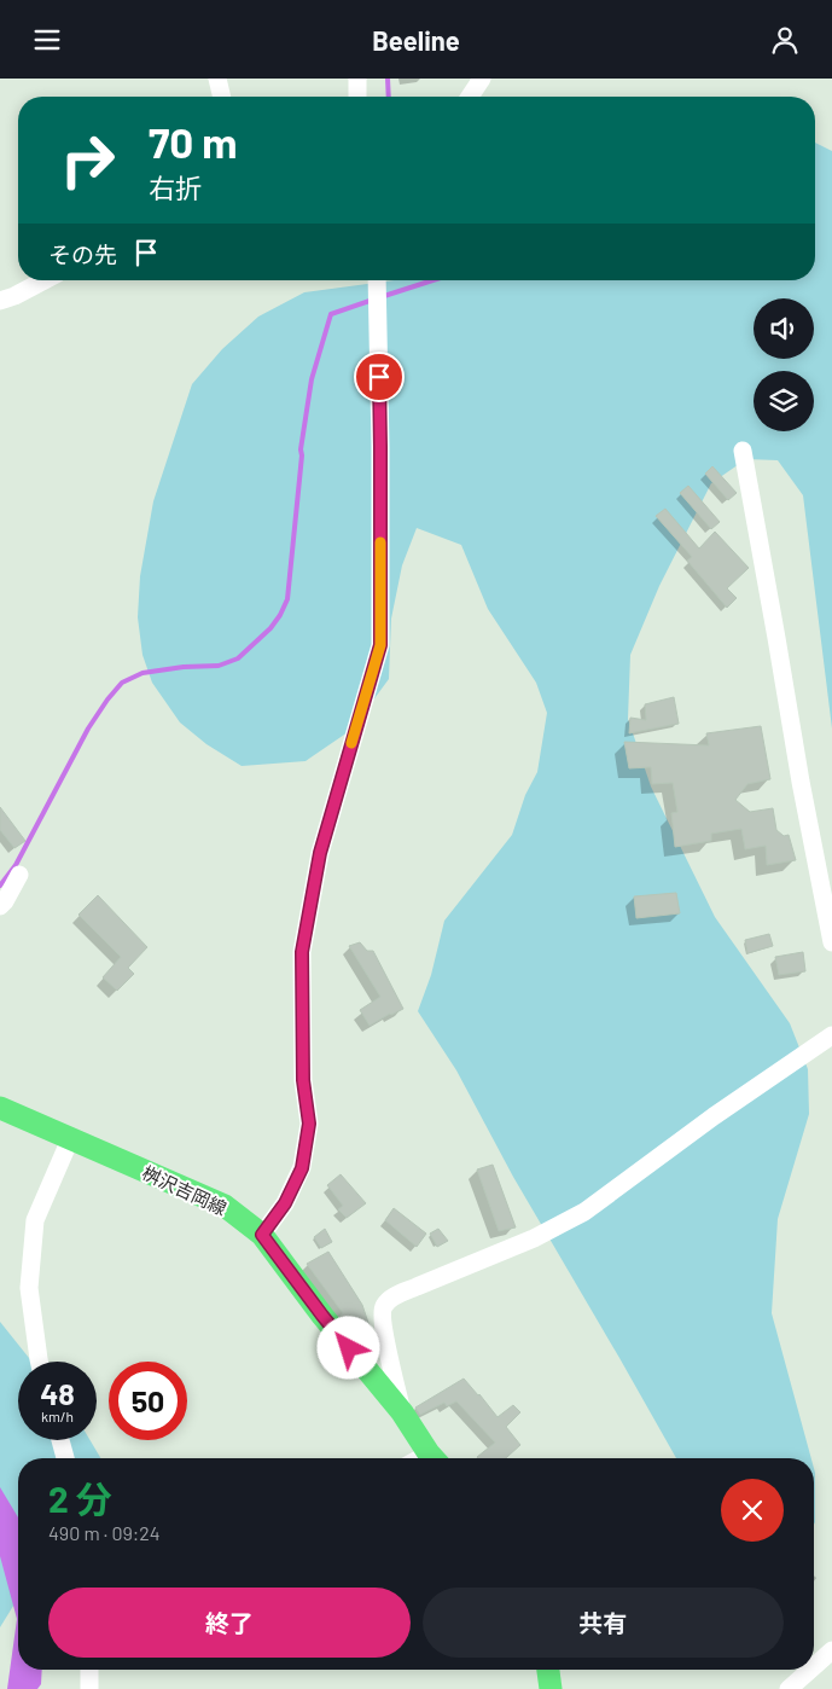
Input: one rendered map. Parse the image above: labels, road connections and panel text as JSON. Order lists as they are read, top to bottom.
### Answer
{
  "streets": {
    "main road": ["桝沢吉岡線"]
  },
  "page": {
    "header": "Beeline",
    "turn": ["70 m", "右折"],
    "then": "その先",
    "speed": "48 km/h",
    "limit": "50",
    "heading": ["2 分", "490 m · 09:24"],
    "buttons": ["終了", "共有"]
  }
}
